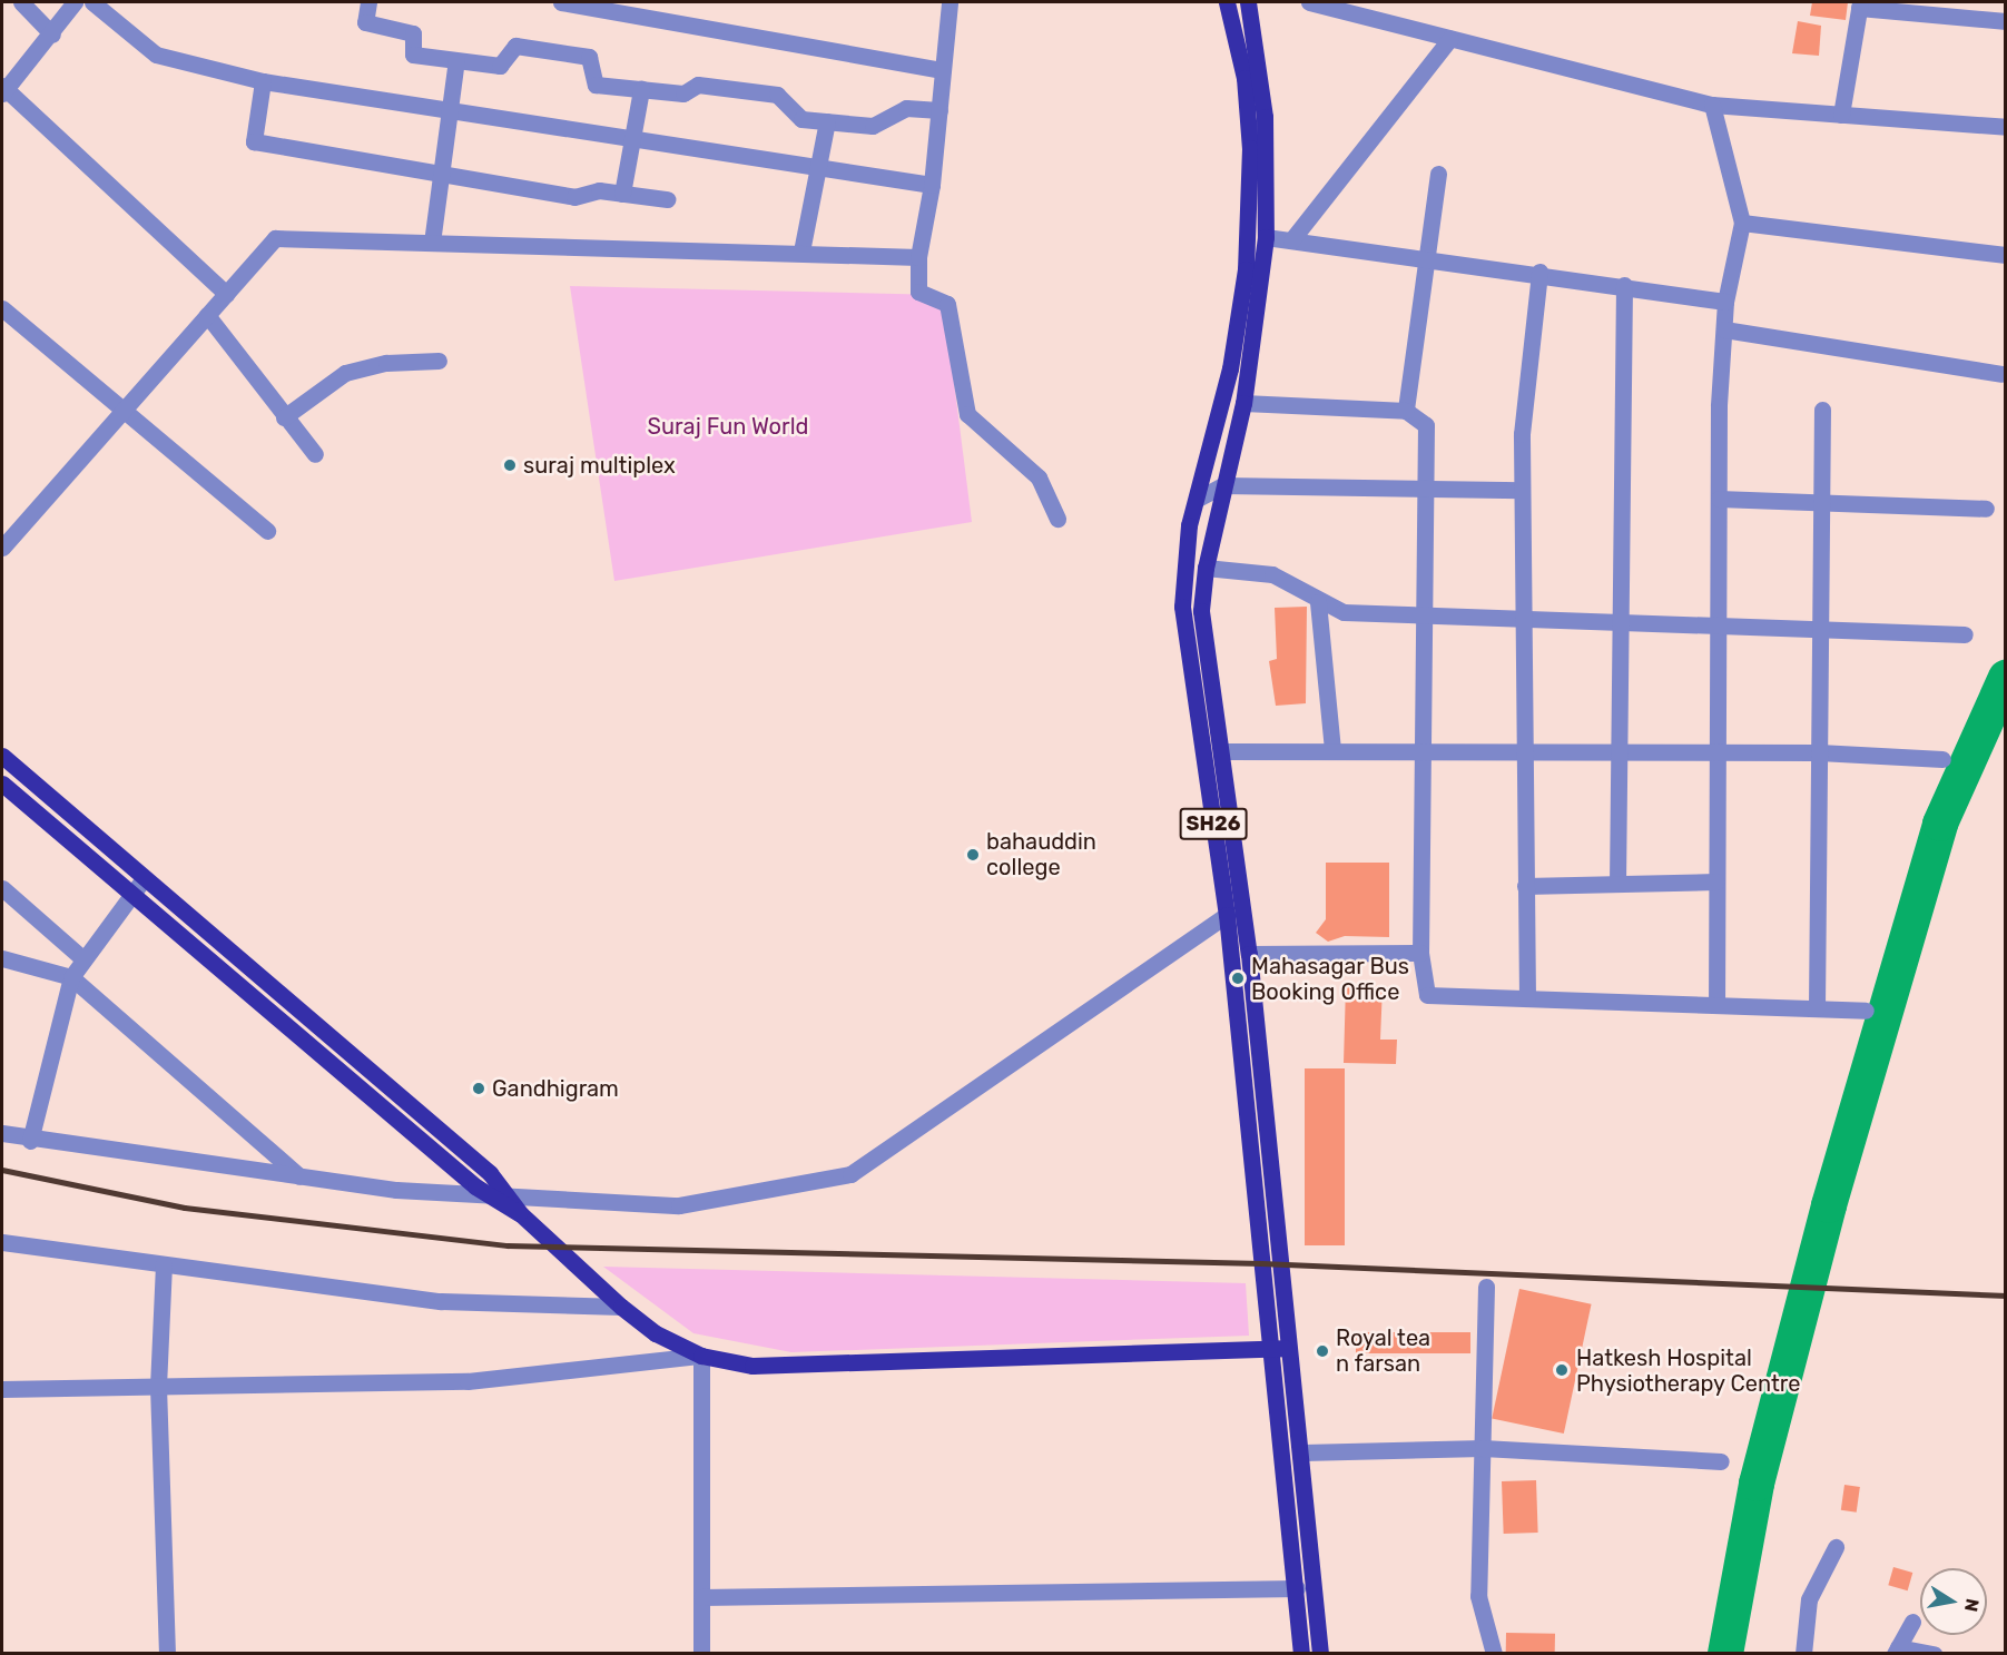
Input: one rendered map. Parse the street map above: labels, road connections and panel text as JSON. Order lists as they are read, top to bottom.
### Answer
{
  "streets": {
    "main road": ["SH26"]
  },
  "parks": ["Suraj Fun World"],
  "places": [
    "suraj multiplex",
    "bahauddin college",
    "Mahasagar Bus Booking Office",
    "Gandhigram",
    "Royal tea n farsan",
    "Hatkesh Hospital Physiotherapy Centre"
  ],
  "north": "right"
}
